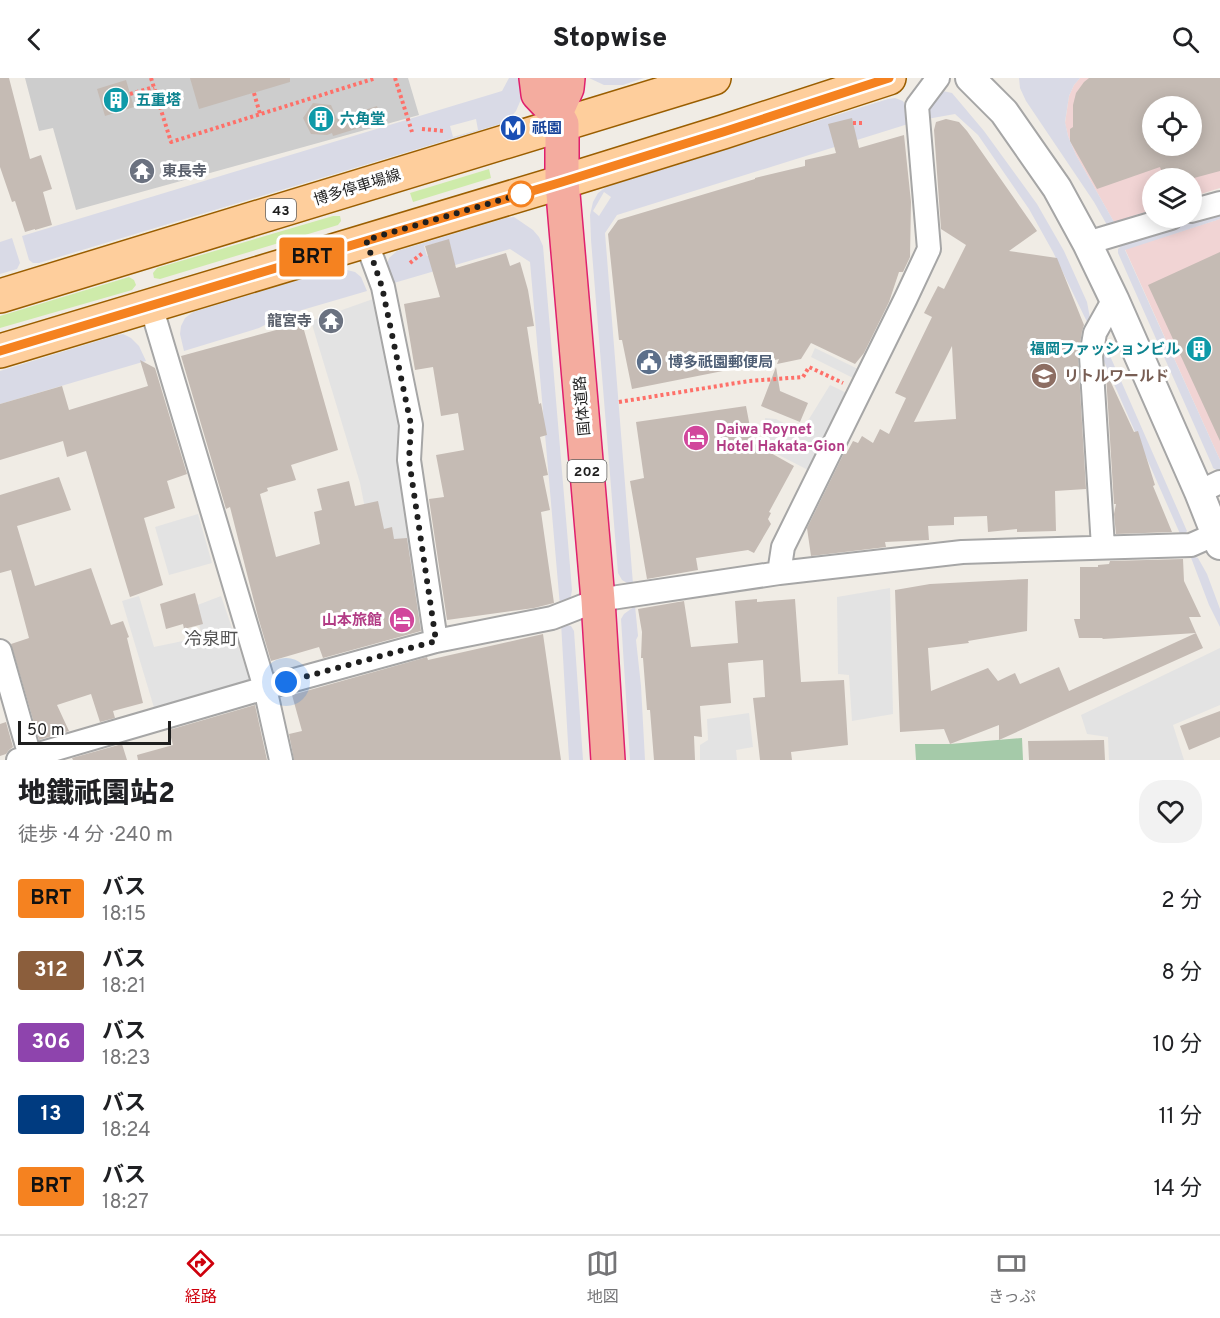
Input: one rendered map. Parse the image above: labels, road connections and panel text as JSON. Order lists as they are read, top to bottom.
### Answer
{
  "streets": {
    "highway": ["国体道路", "202"],
    "main road": ["博多停車場線", "43"]
  },
  "crossings": [
    ["博多停車場線", "国体道路"],
    ["博多停車場線", "202"],
    ["国体道路", "202"]
  ],
  "districts": ["冷泉町"],
  "places": {
    "building": ["五重塔", "六角堂", "福岡ファッションビル"],
    "metro station": ["祇園"],
    "temple": ["東長寺", "龍宮寺"],
    "public building": ["博多祇園郵便局"],
    "school or university": ["リトルワールド"],
    "hotel": ["Daiwa Roynet Hotel Hakata-Gion", "山本旅館"]
  },
  "lines": ["bus line BRT"],
  "scale_bar": "50 m",
  "page": {
    "header": "Stopwise",
    "on_map": "BRT",
    "scale": "50 m",
    "heading": ["地鐵祇園站2", "徒歩 · 4 分 · 240 m"],
    "list": [
      {
        "mark": "BRT",
        "name": "バス",
        "note": "18:15",
        "value": "2 分"
      },
      {
        "mark": "312",
        "name": "バス",
        "note": "18:21",
        "value": "8 分"
      },
      {
        "mark": "306",
        "name": "バス",
        "note": "18:23",
        "value": "10 分"
      },
      {
        "mark": "13",
        "name": "バス",
        "note": "18:24",
        "value": "11 分"
      },
      {
        "mark": "BRT",
        "name": "バス",
        "note": "18:27",
        "value": "14 分"
      }
    ],
    "tabs": ["経路", "地図", "きっぷ"]
  }
}
